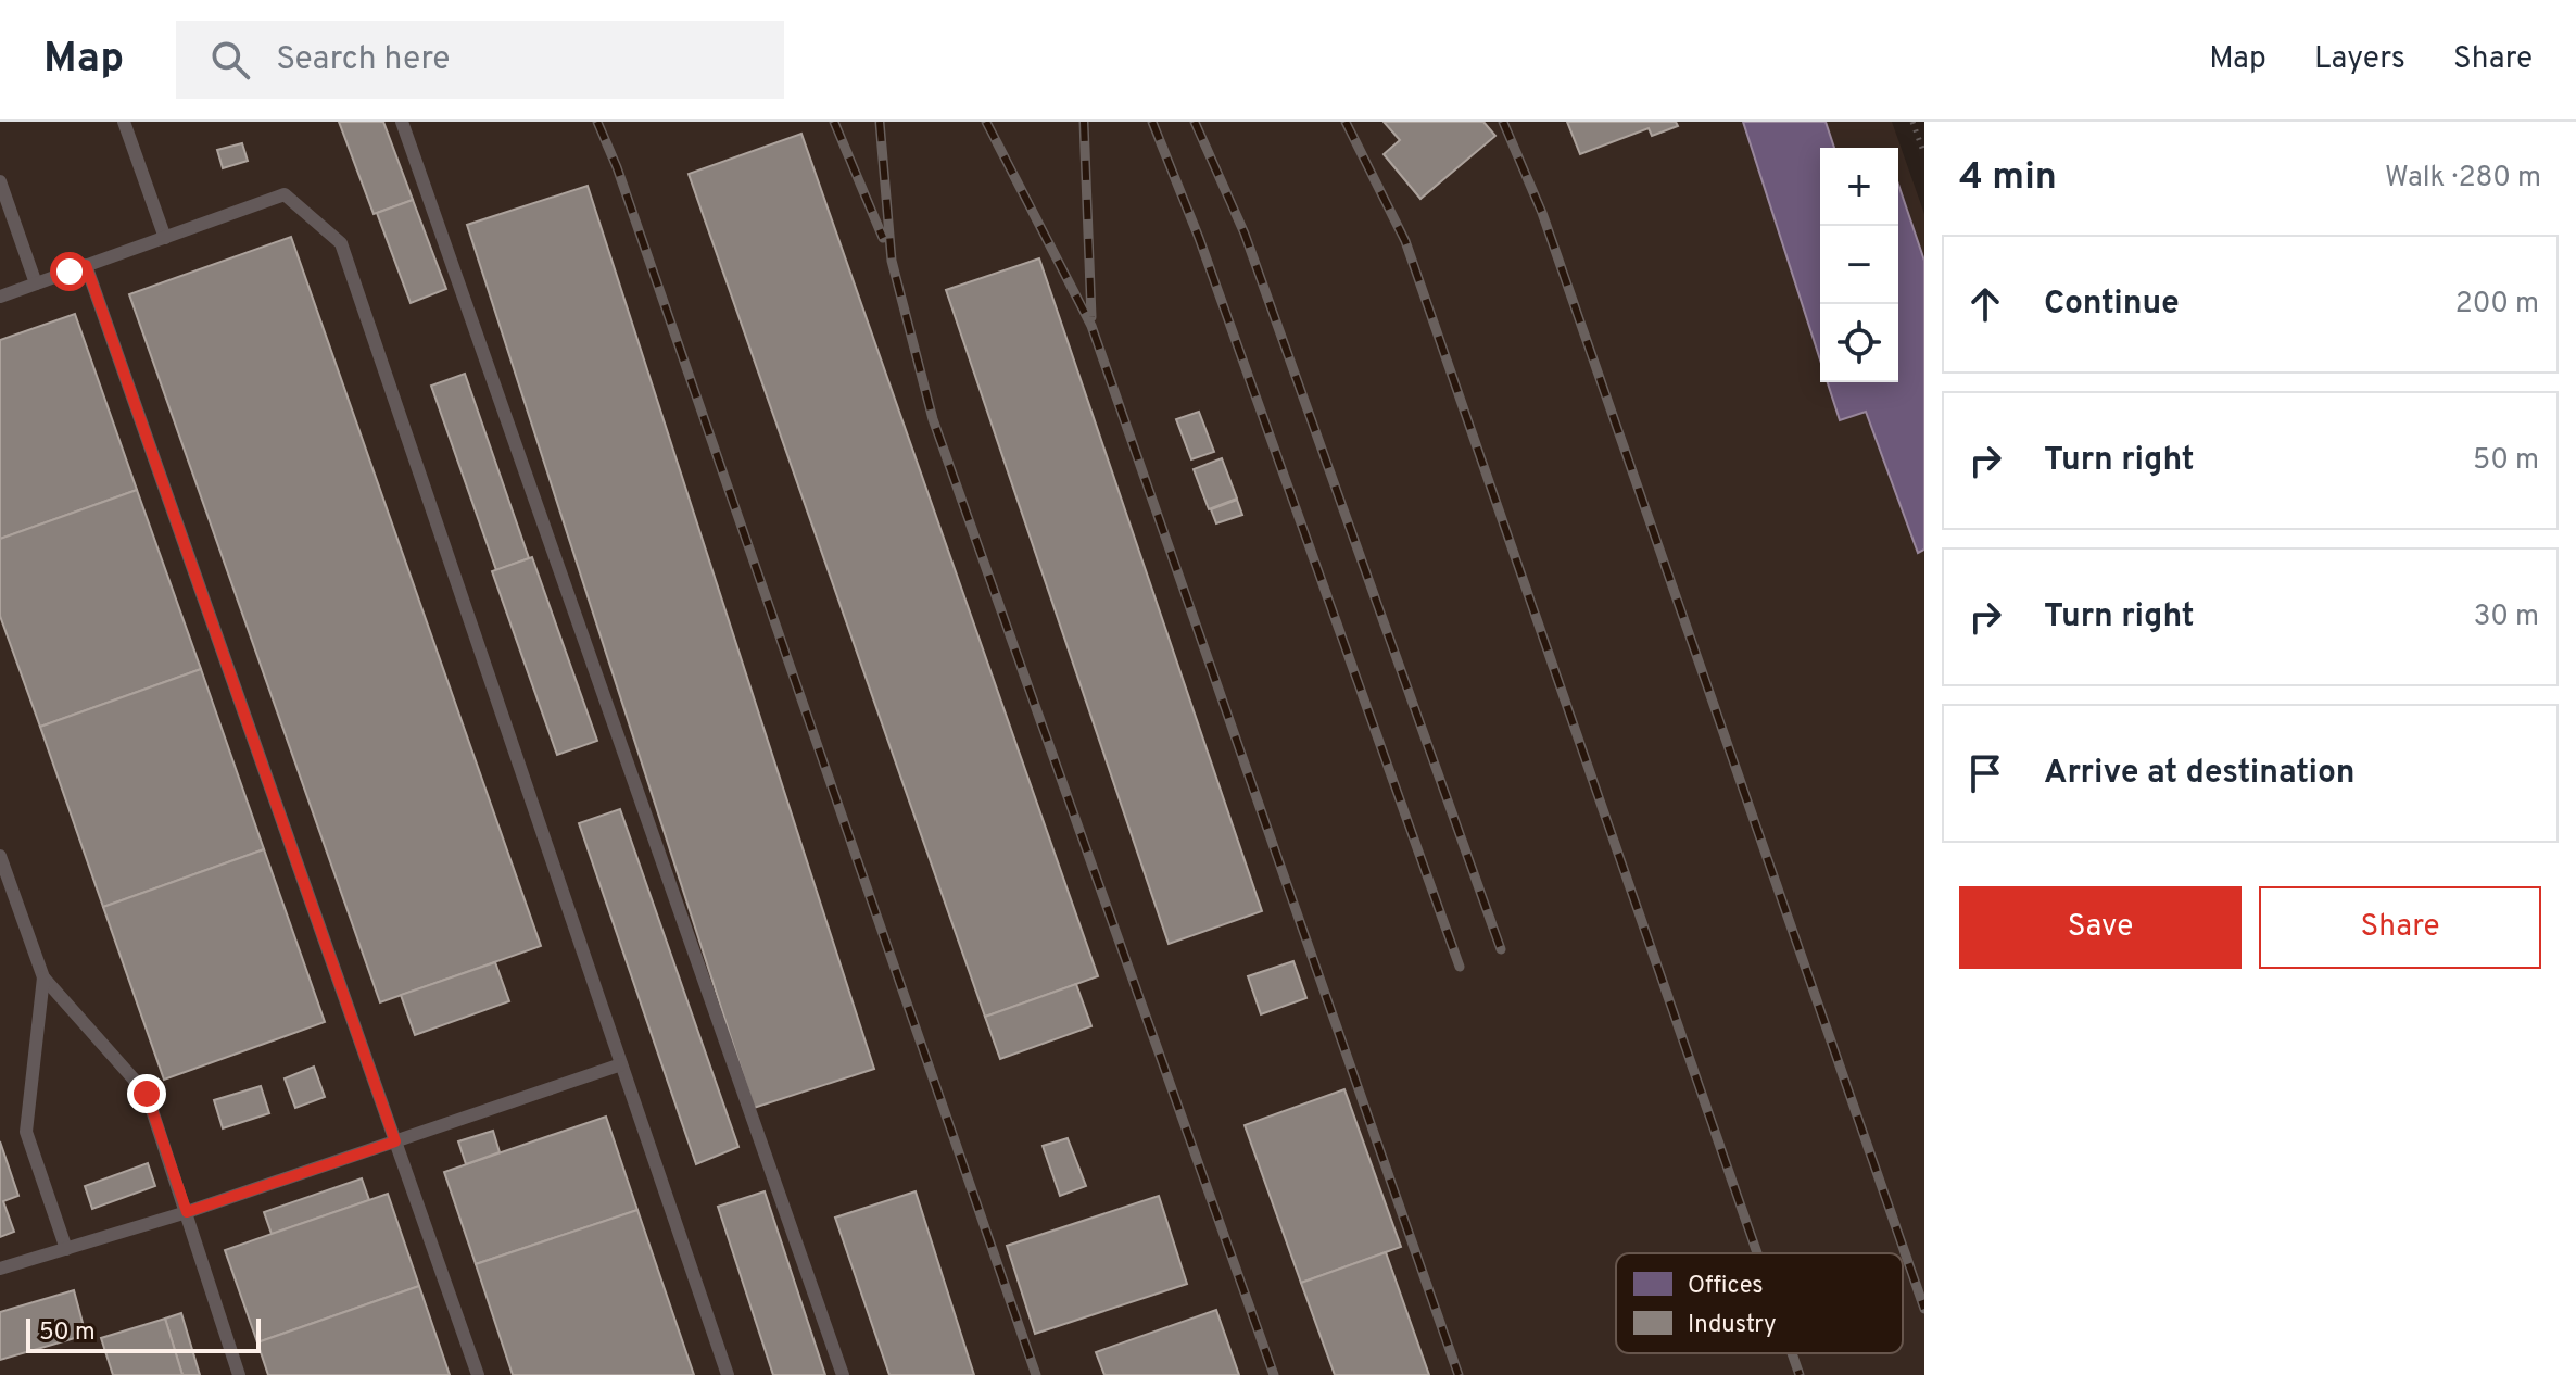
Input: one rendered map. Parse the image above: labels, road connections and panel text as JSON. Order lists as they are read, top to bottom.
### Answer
{
  "legend": ["Offices", "Industry"],
  "scale_bar": "50 m",
  "page": {
    "header": "Map",
    "search": "Search here",
    "nav": ["Map", "Layers", "Share"],
    "heading": ["4 min", "Walk · 280 m"],
    "map_buttons": ["+", "−"],
    "list": [
      ["Continue", "200 m"],
      ["Turn right", "50 m"],
      ["Turn right", "30 m"],
      "Arrive at destination"
    ],
    "buttons": ["Save", "Share"],
    "scale": "50 m"
  }
}
